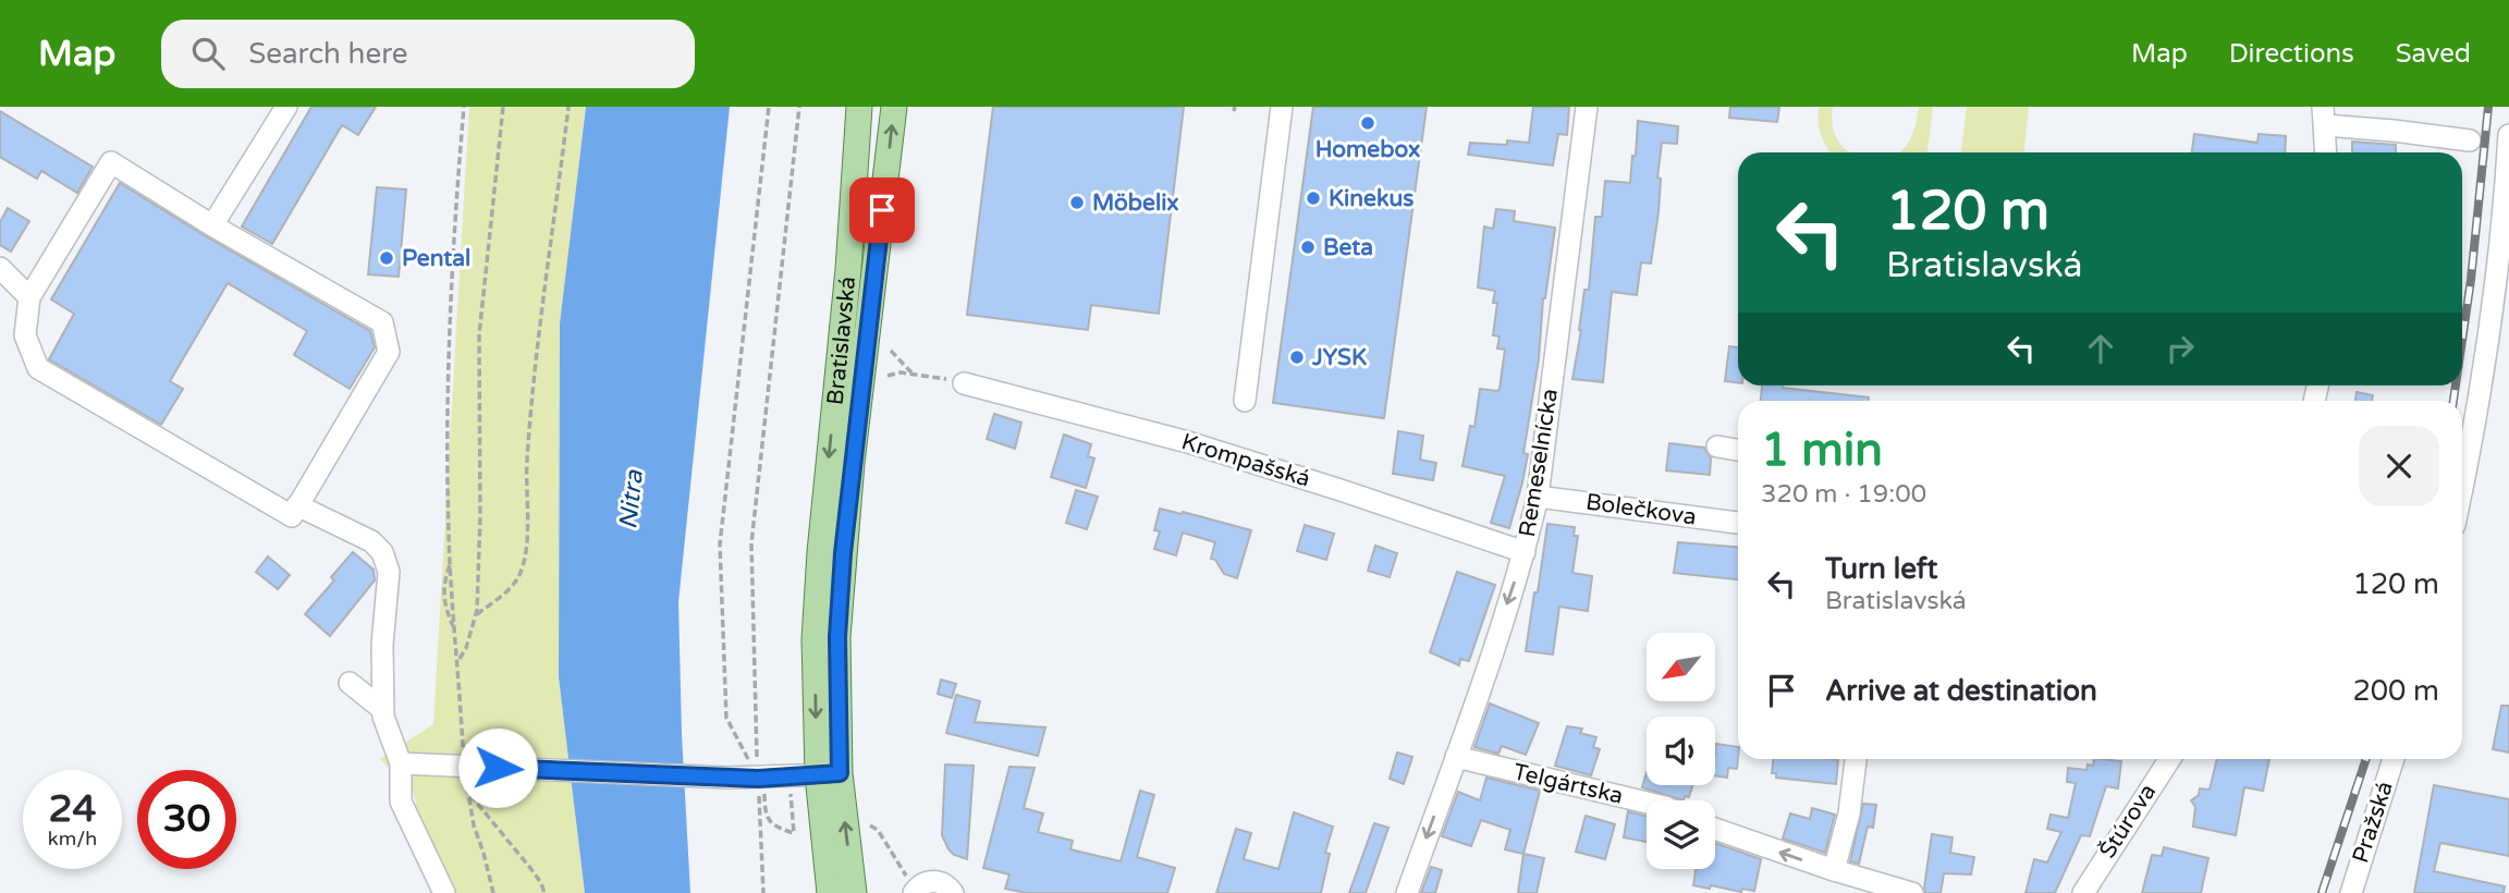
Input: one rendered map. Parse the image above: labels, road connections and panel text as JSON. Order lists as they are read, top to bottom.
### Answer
{
  "streets": {
    "main road": ["Bratislavská"],
    "street": [
      "Krompašská",
      "Remeselnícka",
      "Bolečkova",
      "Telgártska",
      "Štúrova",
      "Pražská"
    ]
  },
  "crossings": [
    ["Krompašská", "Remeselnícka"],
    ["Remeselnícka", "Bolečkova"],
    ["Remeselnícka", "Telgártska"]
  ],
  "one_way": ["Remeselnícka"],
  "water": ["Nitra"],
  "places": [
    "Homebox",
    "Kinekus",
    "Möbelix",
    "Beta",
    "Pental",
    "JYSK"
  ],
  "north": "bottom left",
  "page": {
    "header": "Map",
    "search": "Search here",
    "nav": ["Map", "Directions", "Saved"],
    "turn": ["120 m", "Bratislavská"],
    "heading": ["1 min", "320 m · 19:00"],
    "list": [
      {
        "name": "Turn left",
        "note": "Bratislavská",
        "value": "120 m"
      },
      {
        "name": "Arrive at destination",
        "value": "200 m"
      }
    ],
    "speed": "24 km/h",
    "limit": "30"
  }
}
